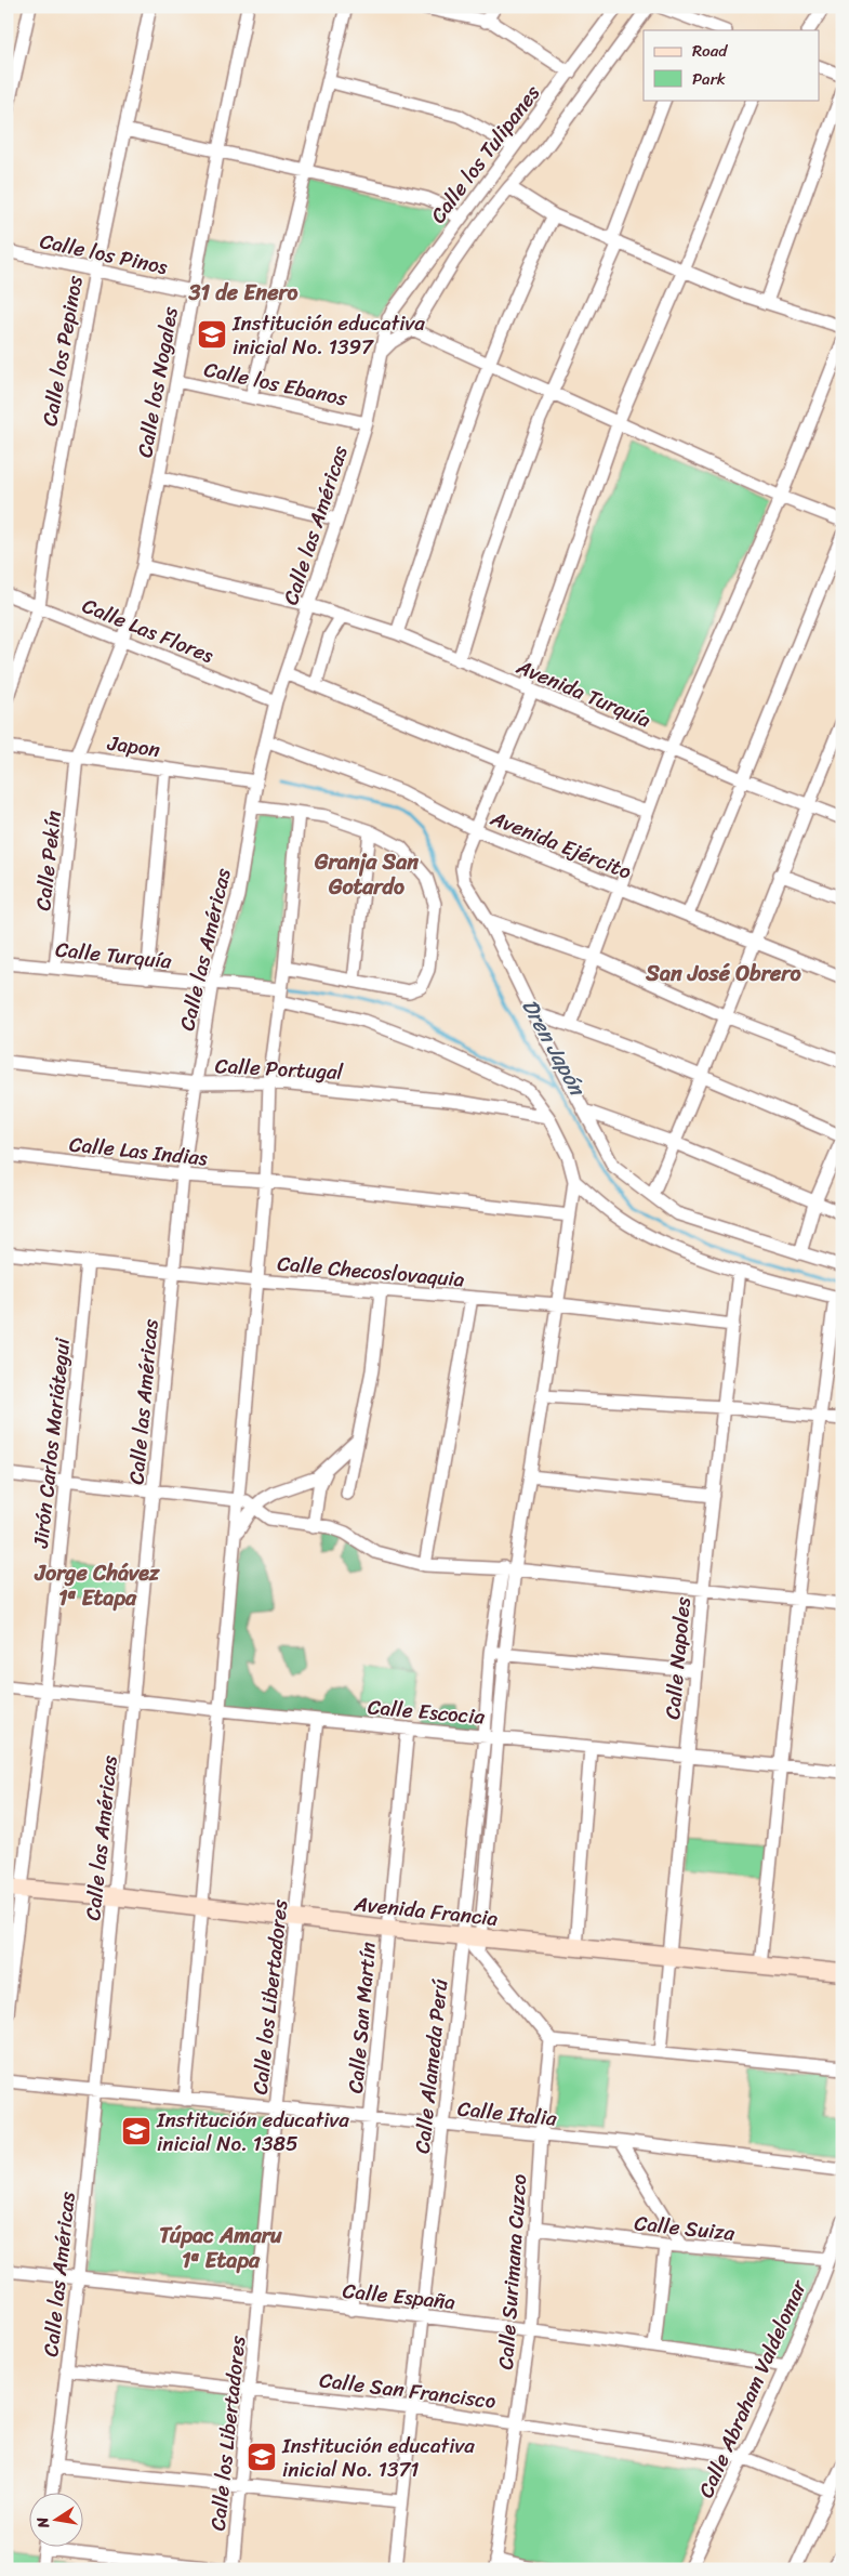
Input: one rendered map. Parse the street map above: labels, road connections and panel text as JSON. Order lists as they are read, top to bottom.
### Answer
{
  "streets": {
    "street": [
      "Calle los Tulipanes",
      "Calle los Pinos",
      "Calle los Pepinos",
      "Calle los Nogales",
      "Calle los Ebanos",
      "Calle las Américas",
      "Calle Las Flores",
      "Avenida Turquía",
      "Japon",
      "Avenida Ejército",
      "Calle Pekín",
      "Calle Turquía",
      "Calle Portugal",
      "Calle Las Indias",
      "Calle Checoslovaquia",
      "Jirón Carlos Mariátegui",
      "Calle Napoles",
      "Calle Escocia",
      "Avenida Francia",
      "Calle los Libertadores",
      "Calle San Martín",
      "Calle Alameda Perú",
      "Calle Italia",
      "Calle Suiza",
      "Calle Surimana Cuzco",
      "Calle España",
      "Calle Abraham Valdelomar",
      "Calle San Francisco"
    ]
  },
  "crossings": [
    ["Calle los Tulipanes", "Calle las Américas"],
    ["Calle los Pinos", "Calle los Pepinos"],
    ["Calle los Pinos", "Calle los Nogales"],
    ["Calle los Pepinos", "Calle Las Flores"],
    ["Calle los Nogales", "Calle los Ebanos"],
    ["Calle los Nogales", "Calle Las Flores"],
    ["Calle los Nogales", "Avenida Turquía"],
    ["Calle los Nogales", "Japon"],
    ["Calle los Nogales", "Calle Pekín"],
    ["Calle los Ebanos", "Calle las Américas"],
    ["Calle las Américas", "Calle Las Flores"],
    ["Calle las Américas", "Avenida Turquía"],
    ["Calle las Américas", "Japon"],
    ["Calle las Américas", "Avenida Ejército"],
    ["Calle las Américas", "Calle Turquía"],
    ["Calle las Américas", "Calle Portugal"],
    ["Calle las Américas", "Calle Las Indias"],
    ["Calle las Américas", "Calle Checoslovaquia"],
    ["Calle las Américas", "Calle Escocia"],
    ["Calle las Américas", "Avenida Francia"],
    ["Calle las Américas", "Calle Italia"],
    ["Calle las Américas", "Calle España"],
    ["Calle las Américas", "Calle San Francisco"],
    ["Japon", "Calle Pekín"],
    ["Calle Pekín", "Calle Turquía"],
    ["Calle Turquía", "Calle Portugal"],
    ["Calle Checoslovaquia", "Jirón Carlos Mariátegui"],
    ["Calle Checoslovaquia", "Calle Napoles"],
    ["Jirón Carlos Mariátegui", "Calle Escocia"],
    ["Jirón Carlos Mariátegui", "Avenida Francia"],
    ["Calle Napoles", "Calle Escocia"],
    ["Calle Napoles", "Avenida Francia"],
    ["Calle Escocia", "Calle los Libertadores"],
    ["Calle Escocia", "Calle San Martín"],
    ["Calle Escocia", "Calle Alameda Perú"],
    ["Avenida Francia", "Calle los Libertadores"],
    ["Avenida Francia", "Calle San Martín"],
    ["Avenida Francia", "Calle Alameda Perú"],
    ["Calle los Libertadores", "Calle Italia"],
    ["Calle los Libertadores", "Calle España"],
    ["Calle los Libertadores", "Calle San Francisco"],
    ["Calle San Martín", "Calle Italia"],
    ["Calle San Martín", "Calle España"],
    ["Calle Alameda Perú", "Calle Italia"],
    ["Calle Alameda Perú", "Calle España"],
    ["Calle Alameda Perú", "Calle San Francisco"],
    ["Calle Italia", "Calle Surimana Cuzco"],
    ["Calle Suiza", "Calle Surimana Cuzco"],
    ["Calle Suiza", "Calle Abraham Valdelomar"],
    ["Calle Surimana Cuzco", "Calle España"],
    ["Calle Surimana Cuzco", "Calle San Francisco"],
    ["Calle España", "Calle Abraham Valdelomar"],
    ["Calle Abraham Valdelomar", "Calle San Francisco"]
  ],
  "districts": [
    "31 de Enero",
    "Granja San Gotardo",
    "San José Obrero",
    "Jorge Chávez 1ª Etapa",
    "Túpac Amaru 1ª Etapa"
  ],
  "water": ["Dren Japón"],
  "places": {
    "school or university": ["Institución educativa inicial No. 1397", "Institución educativa inicial No. 1385", "Institución educativa inicial No. 1371"]
  },
  "legend": ["Road", "Park"],
  "north": "left"
}
